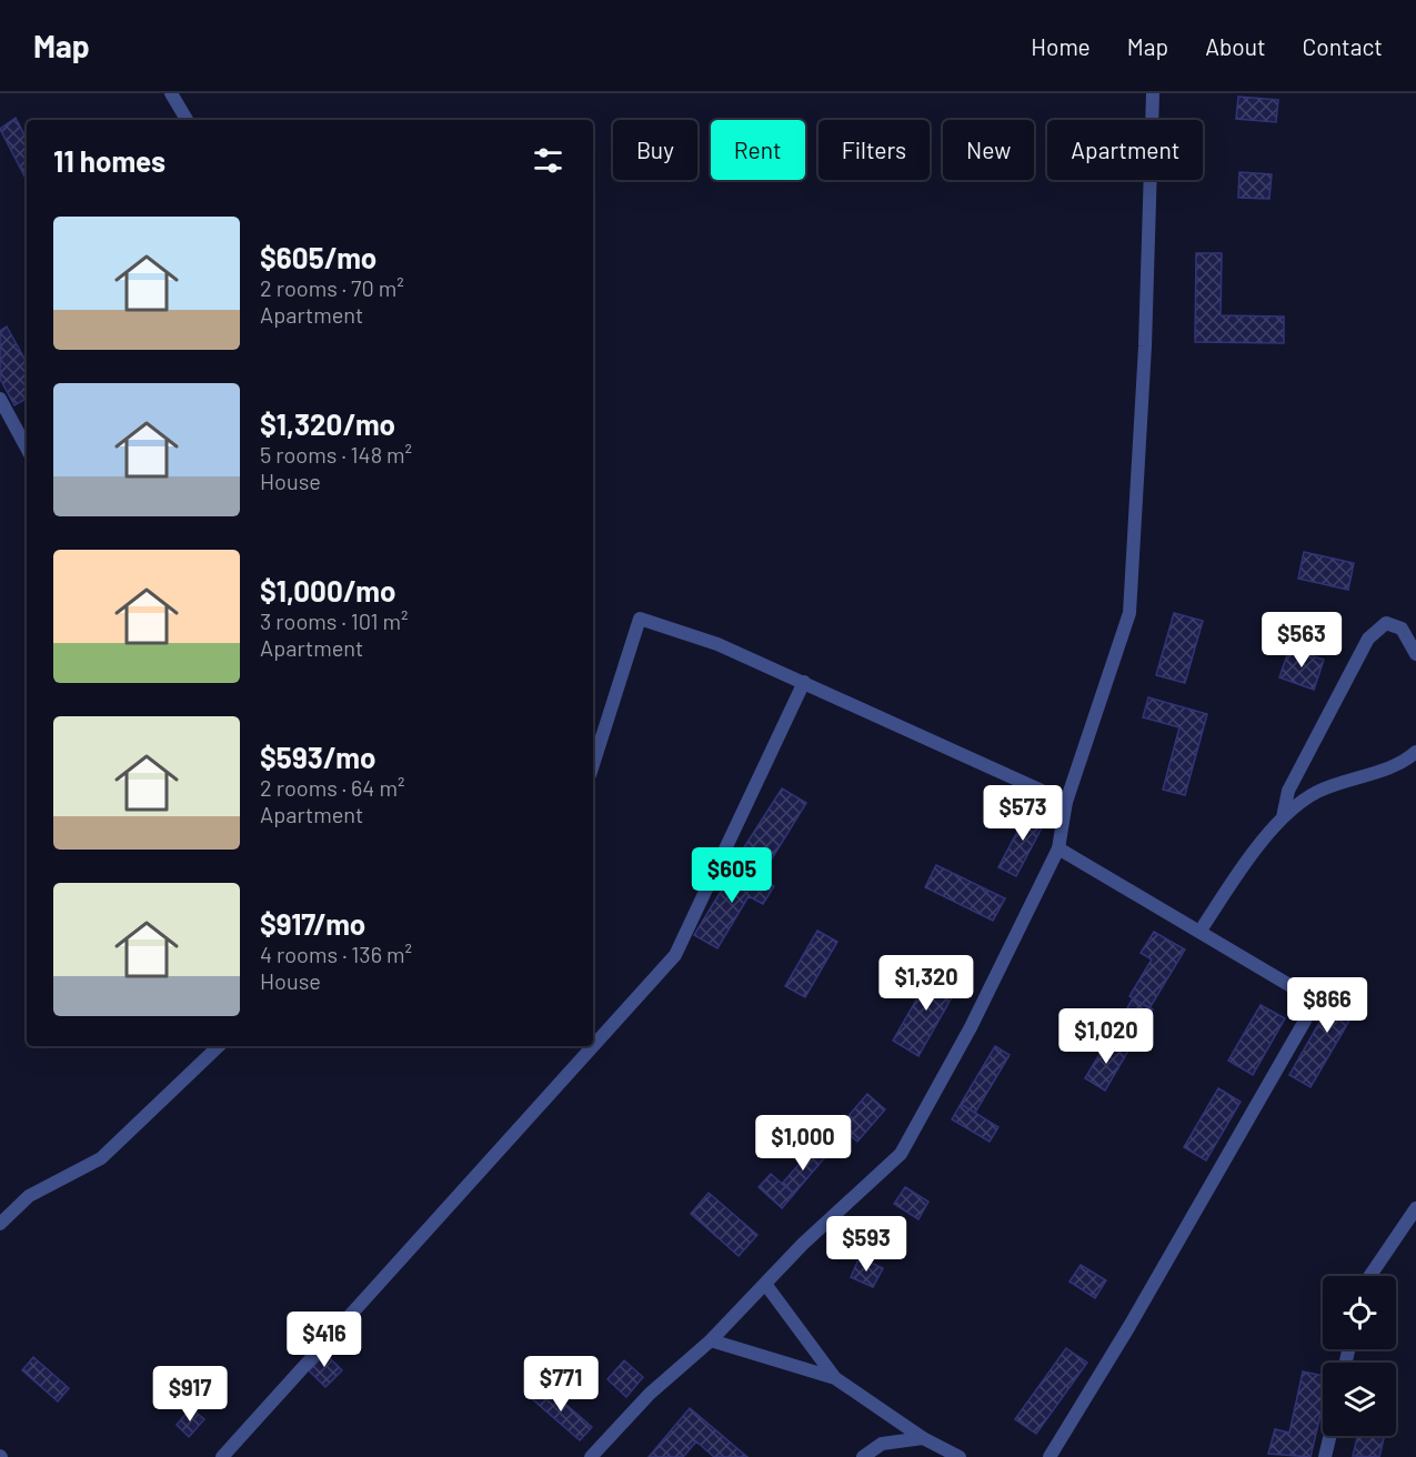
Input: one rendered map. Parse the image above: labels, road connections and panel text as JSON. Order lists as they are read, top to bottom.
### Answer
{
  "page": {
    "header": "Map",
    "nav": [
      "Home",
      "Map",
      "About",
      "Contact"
    ],
    "chip": [
      "Buy",
      "Rent",
      "Filters",
      "New",
      "Apartment"
    ],
    "heading": "11 homes",
    "list": [
      {
        "name": "$605/mo",
        "note": "2 rooms · 70 m² · Apartment"
      },
      {
        "name": "$1,320/mo",
        "note": "5 rooms · 148 m² · House"
      },
      {
        "name": "$1,000/mo",
        "note": "3 rooms · 101 m² · Apartment"
      },
      {
        "name": "$593/mo",
        "note": "2 rooms · 64 m² · Apartment"
      },
      {
        "name": "$917/mo",
        "note": "4 rooms · 136 m² · House"
      }
    ],
    "price": [
      "$563",
      "$573",
      "$605",
      "$1,320",
      "$866",
      "$1,020",
      "$1,000",
      "$593",
      "$416",
      "$771",
      "$917"
    ]
  }
}
